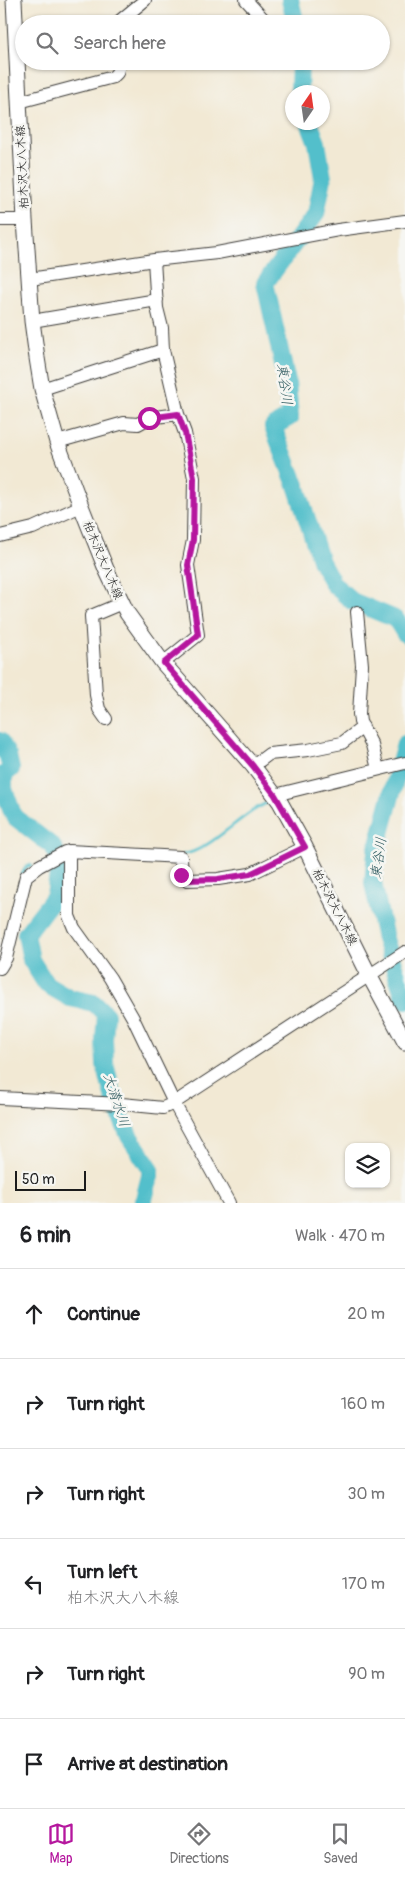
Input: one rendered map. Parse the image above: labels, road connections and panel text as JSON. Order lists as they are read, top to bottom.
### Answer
{
  "streets": {
    "main road": ["柏木沢大八木線"]
  },
  "water": ["東谷川", "大清水川"],
  "scale_bar": "50 m",
  "north": "top",
  "page": {
    "search": "Search here",
    "scale": "50 m",
    "heading": ["6 min", "Walk · 470 m"],
    "list": [
      ["Continue", "20 m"],
      ["Turn right", "160 m"],
      ["Turn right", "30 m"],
      ["Turn left", "柏木沢大八木線", "170 m"],
      ["Turn right", "90 m"],
      "Arrive at destination"
    ],
    "nav": ["Map", "Directions", "Saved"]
  }
}
